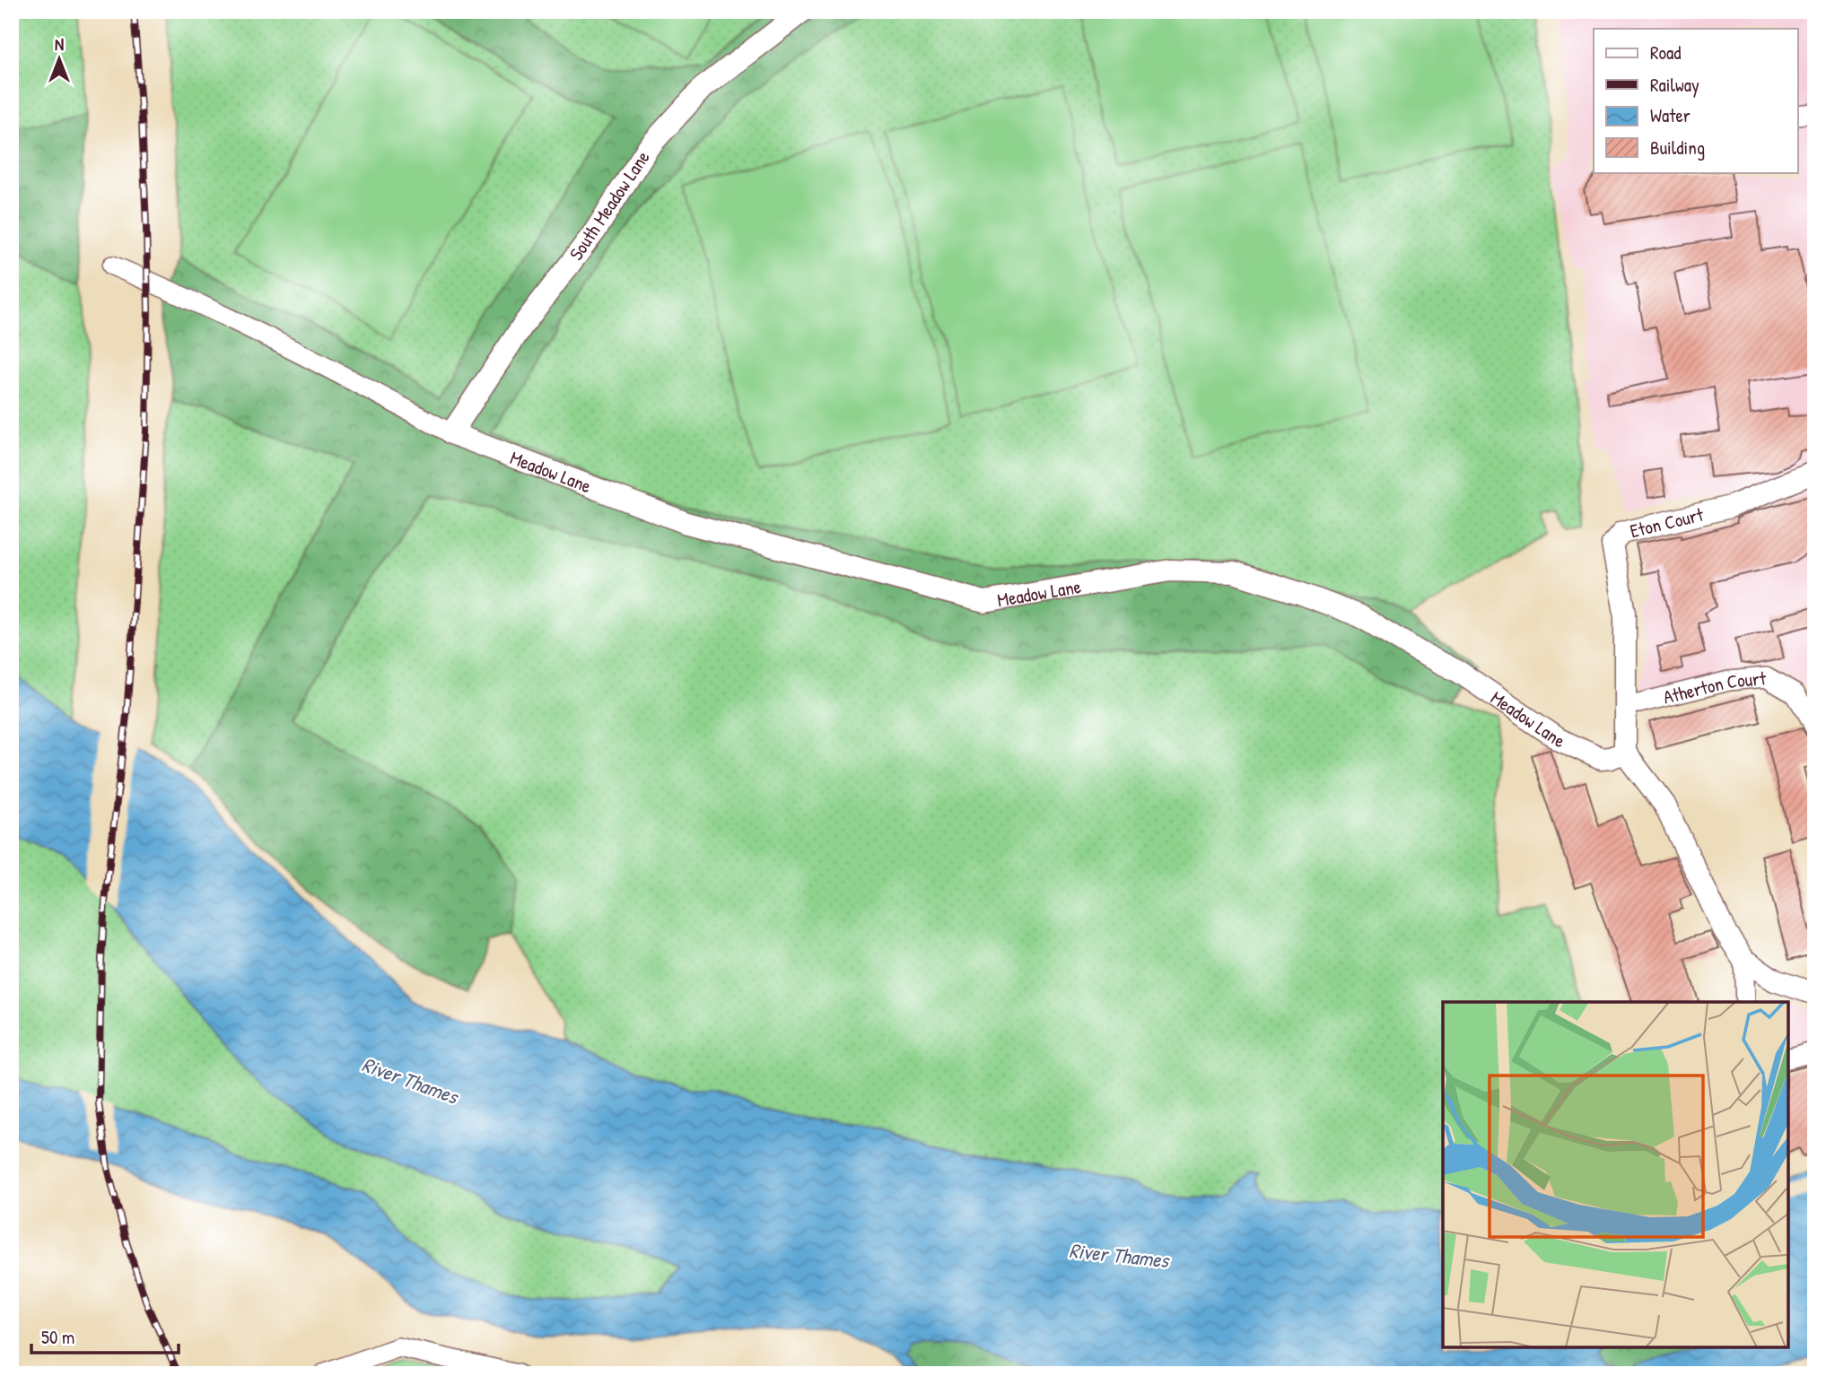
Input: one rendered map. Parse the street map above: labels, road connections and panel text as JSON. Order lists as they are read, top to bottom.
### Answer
{
  "streets": {
    "street": [
      "South Meadow Lane",
      "Meadow Lane",
      "Eton Court",
      "Atherton Court"
    ]
  },
  "crossings": [
    ["South Meadow Lane", "Meadow Lane"],
    ["Meadow Lane", "Eton Court"],
    ["Eton Court", "Atherton Court"]
  ],
  "water": ["River Thames"],
  "legend": [
    "Road",
    "Railway",
    "Water",
    "Building"
  ],
  "scale_bar": "50 m",
  "north": "top"
}
